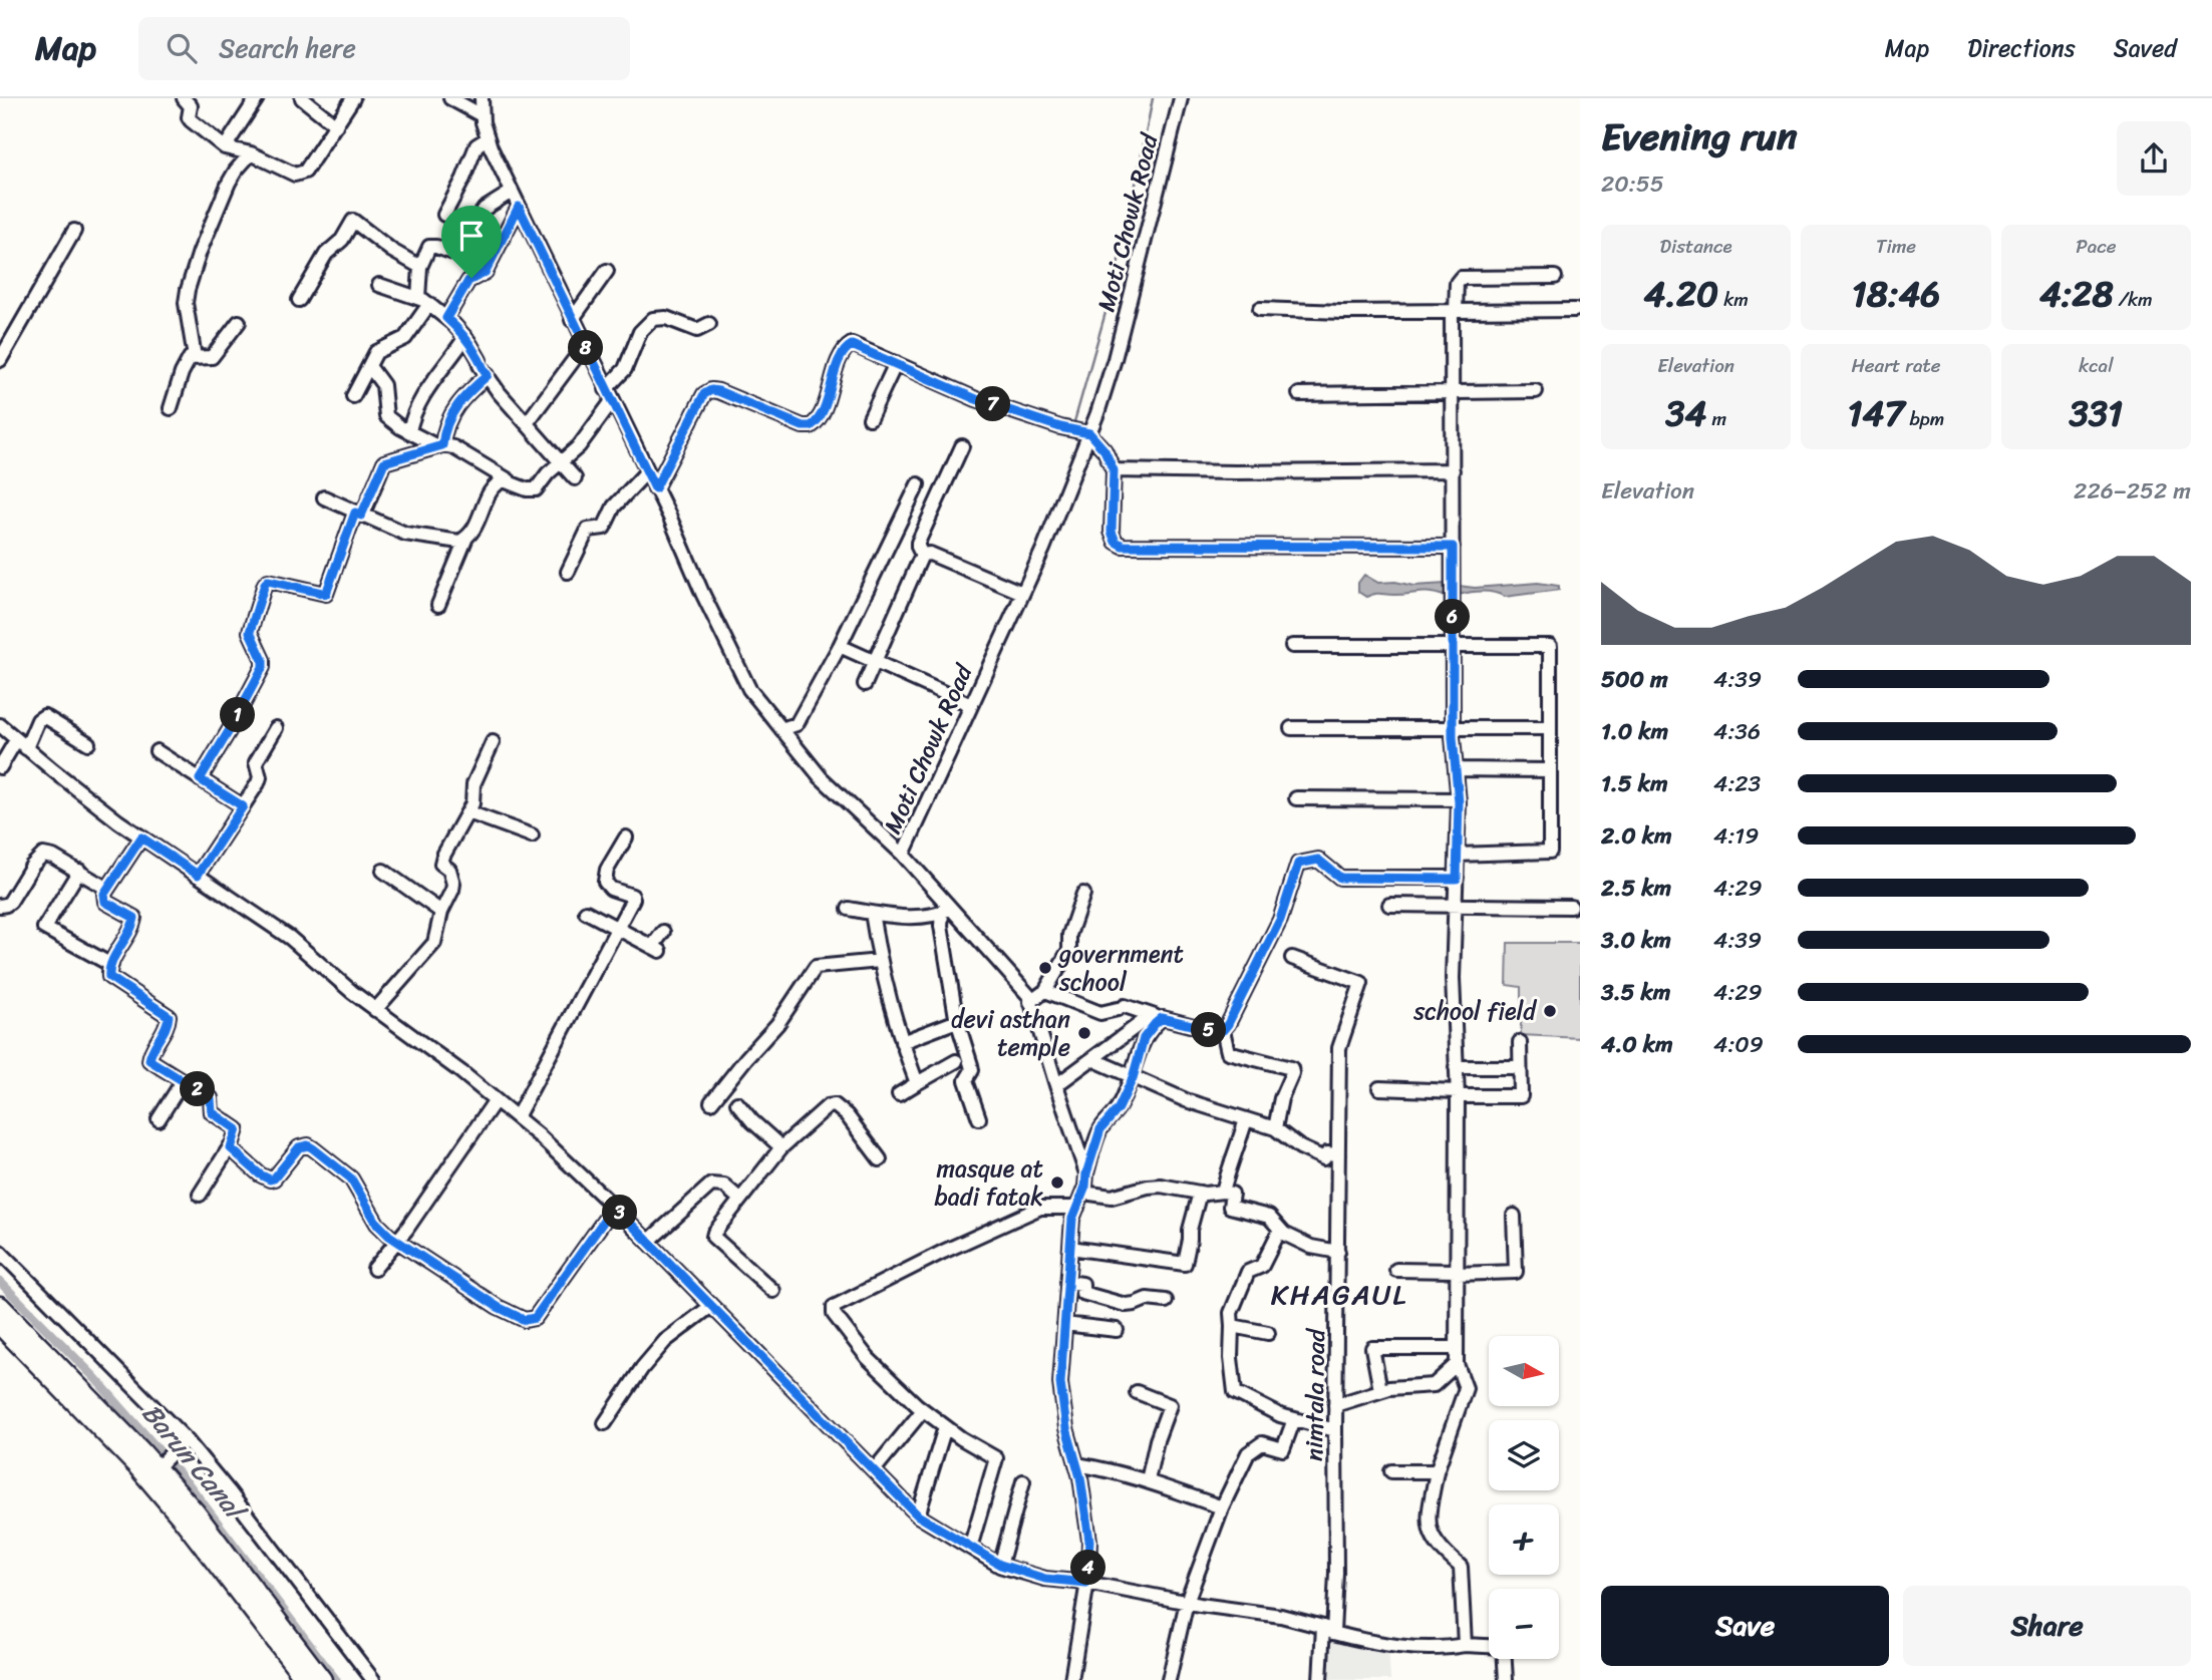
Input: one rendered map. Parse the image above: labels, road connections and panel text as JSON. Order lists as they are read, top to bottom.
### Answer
{
  "streets": {
    "street": ["Moti Chowk Road", "nimtala road"]
  },
  "districts": ["KHAGAUL"],
  "water": ["Barun Canal"],
  "places": [
    "government school",
    "school field",
    "devi asthan temple",
    "masque at badi fatak"
  ],
  "north": "right",
  "page": {
    "header": "Map",
    "search": "Search here",
    "nav": ["Map", "Directions", "Saved"],
    "heading": ["Evening run", "20:55"],
    "stats": [
      ["Distance", "4.20 km"],
      ["Time", "18:46"],
      ["Pace", "4:28 /km"],
      ["Elevation", "34 m"],
      ["Heart rate", "147 bpm"],
      ["kcal", "331"]
    ],
    "pins": [
      "8",
      "7",
      "6",
      "1",
      "5",
      "2",
      "3",
      "4"
    ],
    "chart": ["Elevation", "226–252 m"],
    "list": [
      {
        "name": "500 m",
        "note": "4:39"
      },
      {
        "name": "1.0 km",
        "note": "4:36"
      },
      {
        "name": "1.5 km",
        "note": "4:23"
      },
      {
        "name": "2.0 km",
        "note": "4:19"
      },
      {
        "name": "2.5 km",
        "note": "4:29"
      },
      {
        "name": "3.0 km",
        "note": "4:39"
      },
      {
        "name": "3.5 km",
        "note": "4:29"
      },
      {
        "name": "4.0 km",
        "note": "4:09"
      }
    ],
    "map_buttons": ["+", "−"],
    "buttons": ["Save", "Share"]
  }
}
